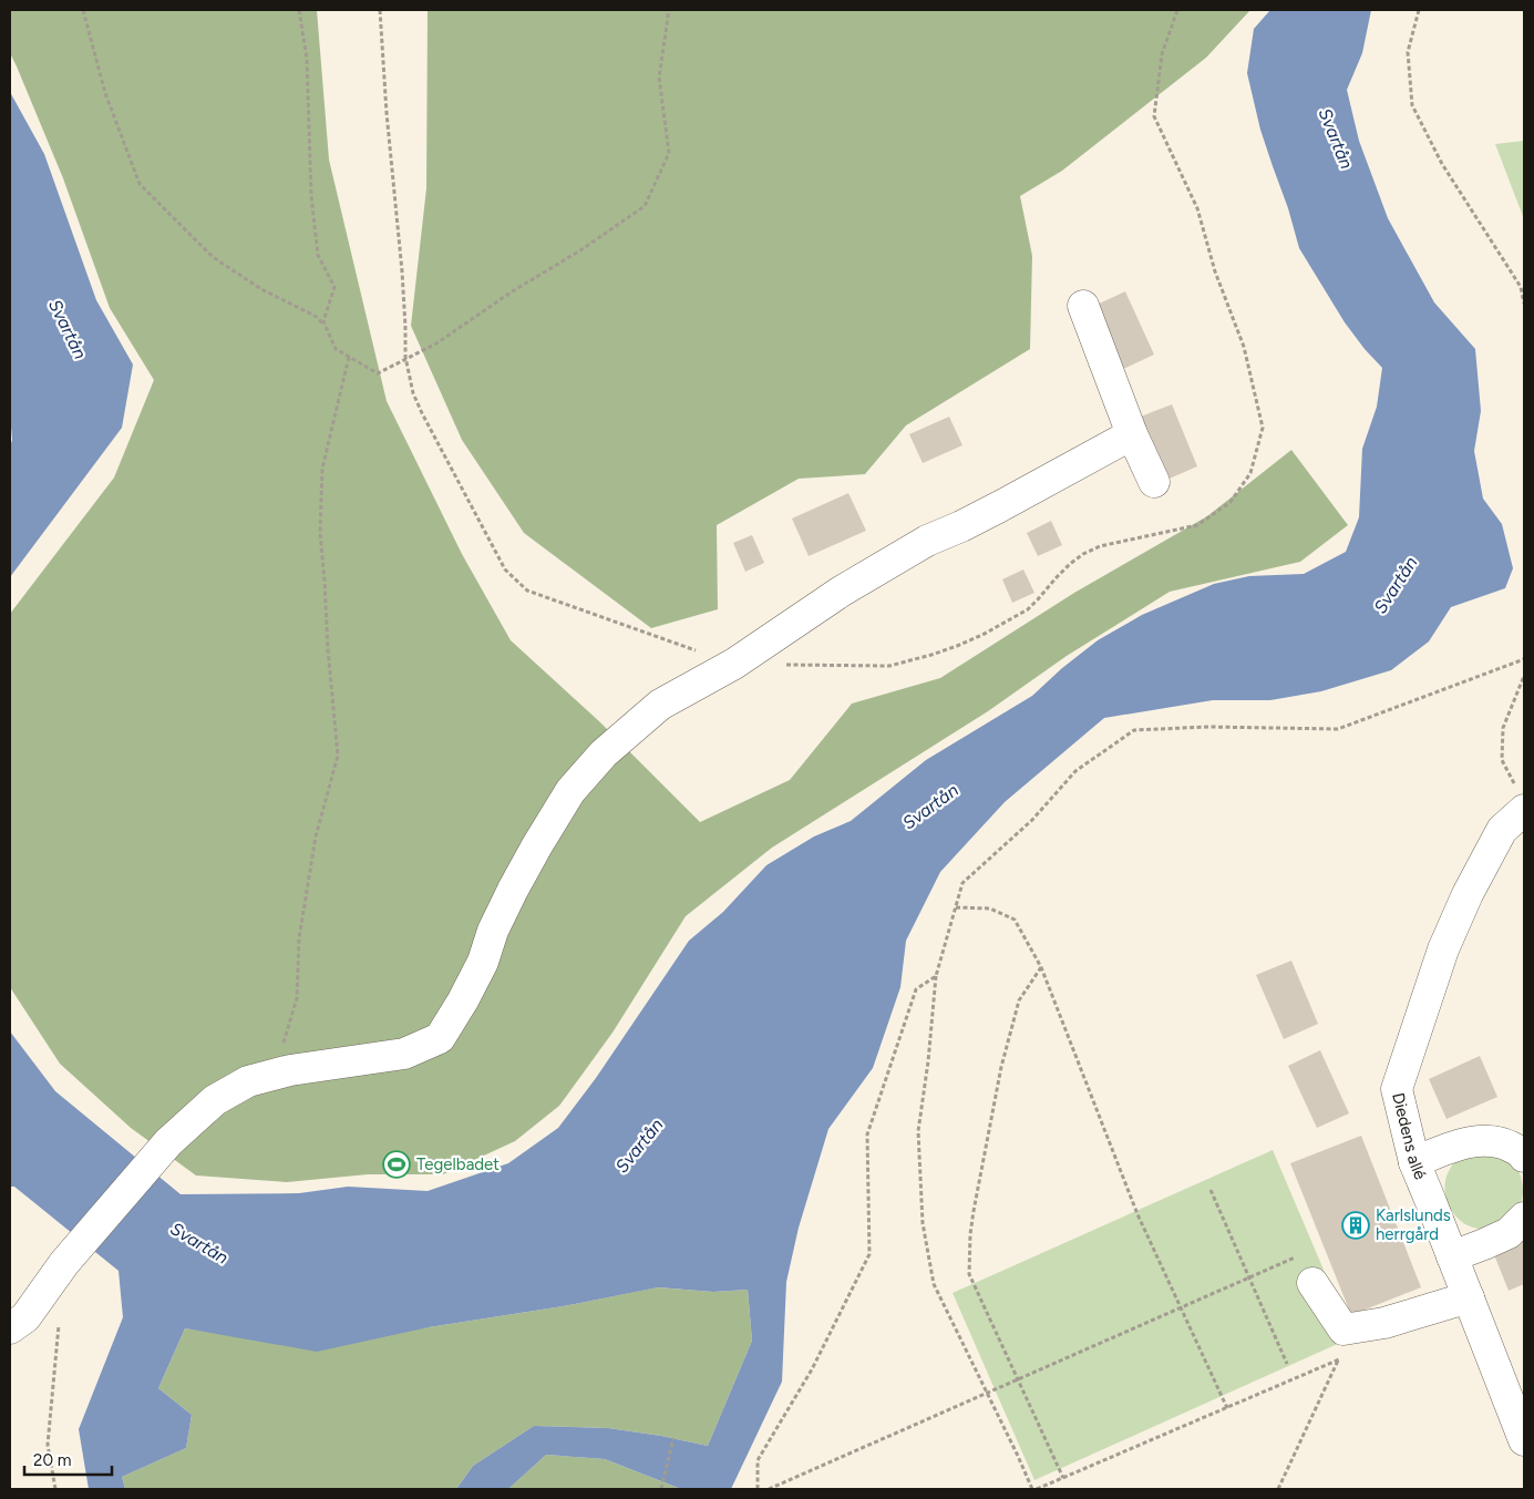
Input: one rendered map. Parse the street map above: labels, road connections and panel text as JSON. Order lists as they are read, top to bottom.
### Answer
{
  "streets": {
    "street": ["Diedens allé"]
  },
  "water": ["Svartån"],
  "places": {
    "sports": ["Tegelbadet"],
    "building": ["Karlslunds herrgård"]
  },
  "scale_bar": "20 m"
}
